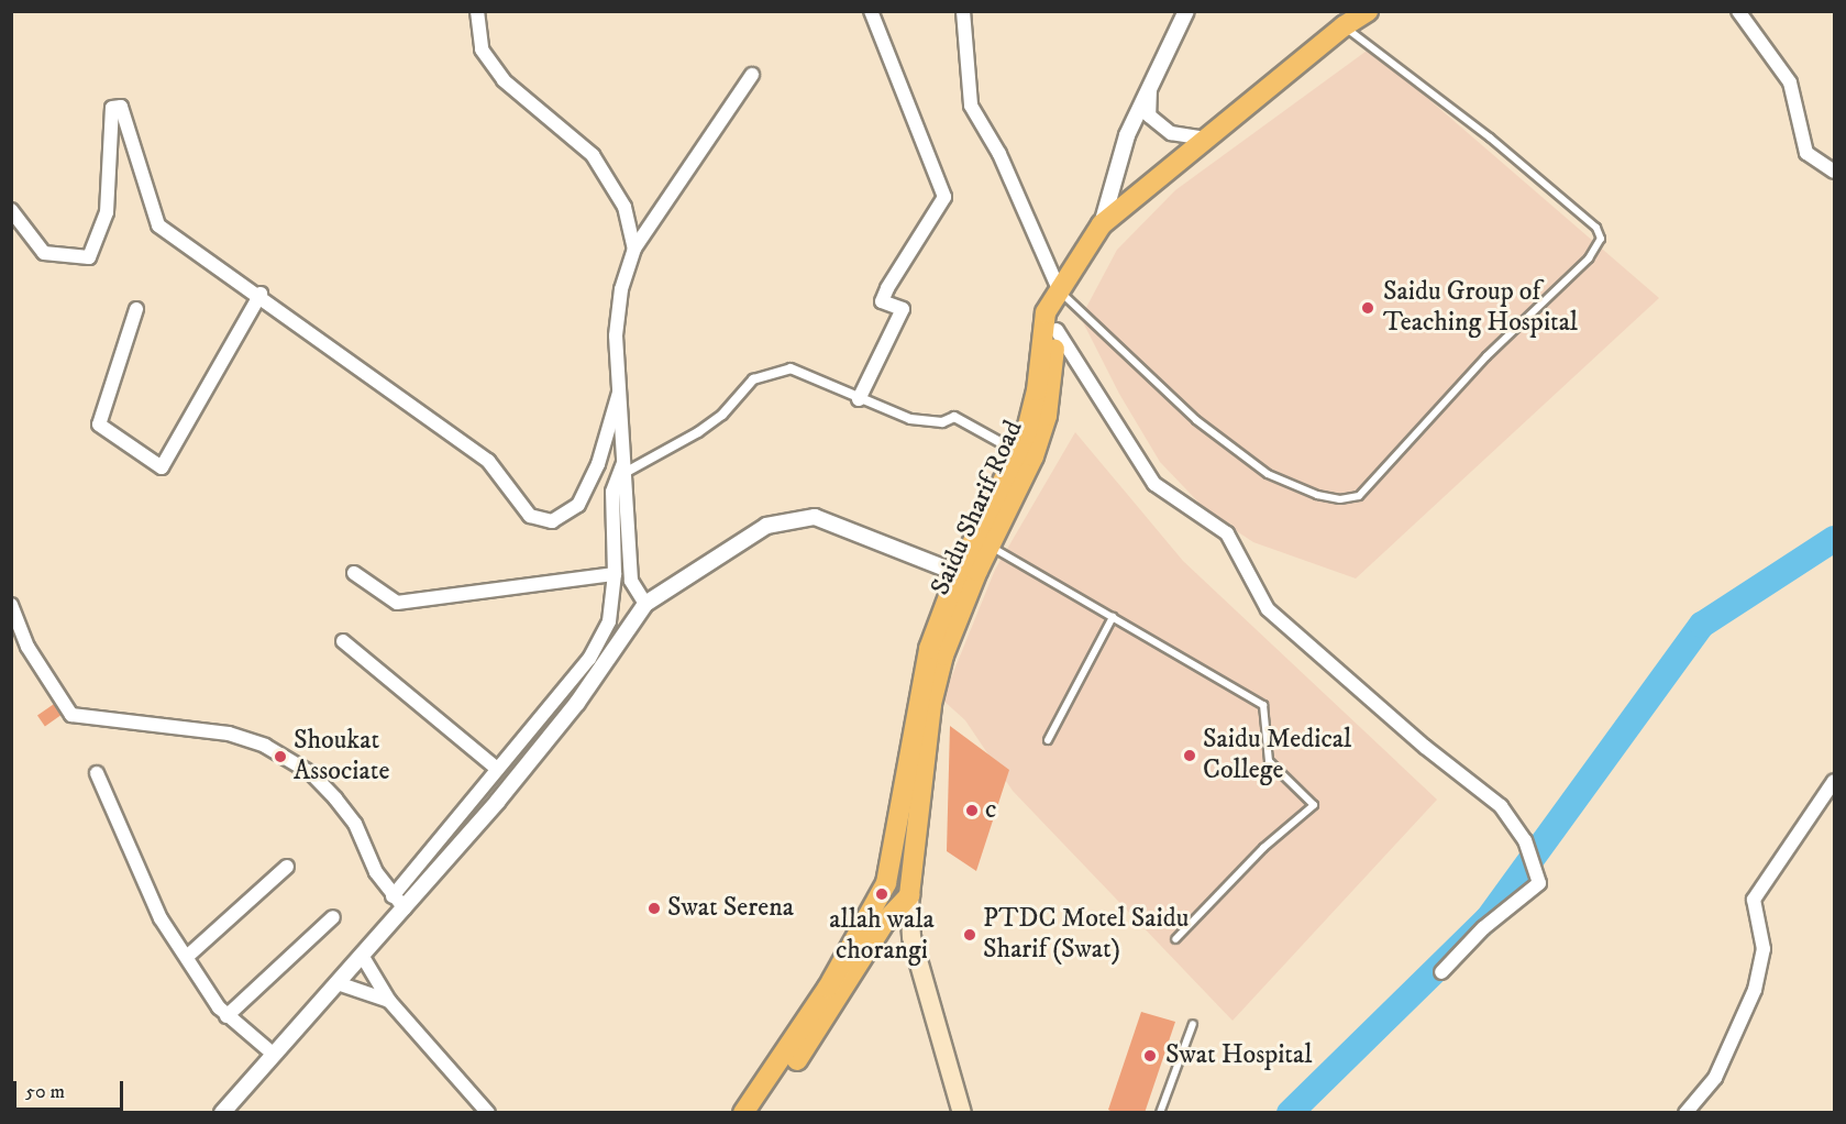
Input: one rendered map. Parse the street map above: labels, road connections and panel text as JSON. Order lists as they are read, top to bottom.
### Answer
{
  "streets": {
    "main road": ["Saidu Sharif Road"]
  },
  "places": [
    "Saidu Group of Teaching Hospital",
    "Saidu Medical College",
    "Shoukat Associate",
    "c",
    "allah wala chorangi",
    "Swat Serena",
    "PTDC Motel Saidu Sharif (Swat)",
    "Swat Hospital"
  ],
  "scale_bar": "50 m"
}
